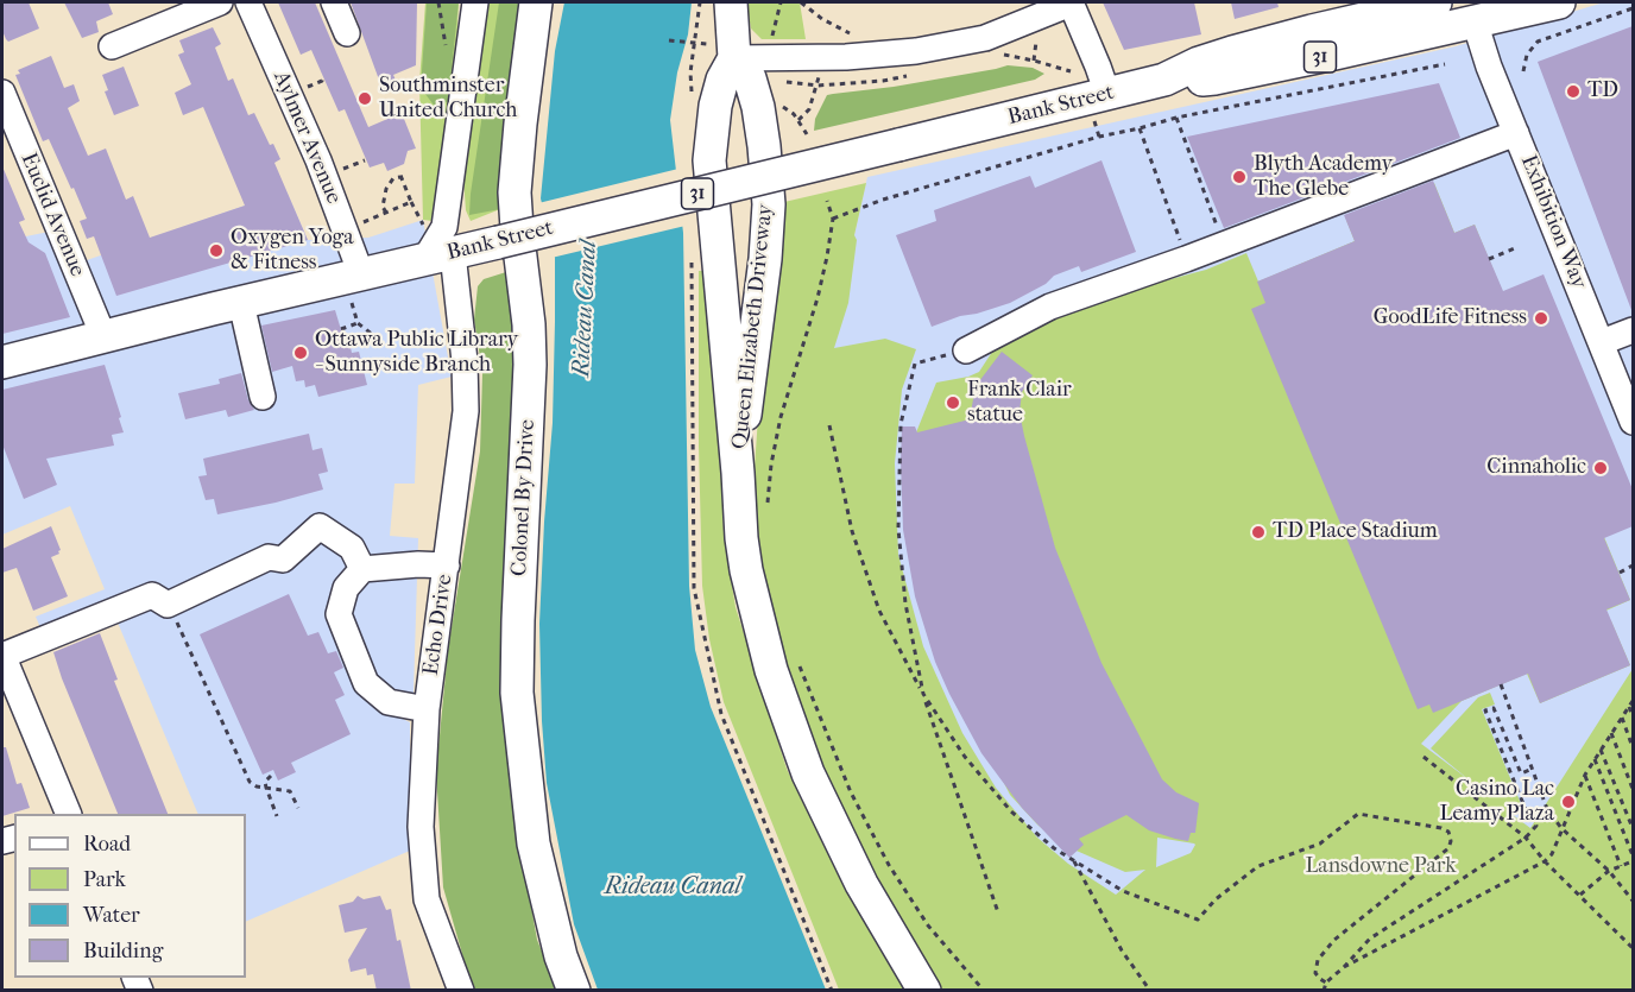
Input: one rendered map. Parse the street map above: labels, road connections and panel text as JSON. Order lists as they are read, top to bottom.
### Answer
{
  "streets": {
    "main road": [
      "31",
      "Bank Street",
      "Queen Elizabeth Driveway",
      "Colonel By Drive"
    ],
    "street": [
      "Aylmer Avenue",
      "Euclid Avenue",
      "Exhibition Way",
      "Echo Drive"
    ]
  },
  "crossings": [
    ["Bank Street", "Aylmer Avenue"],
    ["Bank Street", "Euclid Avenue"],
    ["Bank Street", "Exhibition Way"],
    ["Bank Street", "Echo Drive"]
  ],
  "water": ["Rideau Canal"],
  "parks": ["Lansdowne Park"],
  "places": [
    "TD",
    "Southminster United Church",
    "Blyth Academy The Glebe",
    "Oxygen Yoga & Fitness",
    "GoodLife Fitness",
    "Ottawa Public Library - Sunnyside Branch",
    "Frank Clair statue",
    "Cinnaholic",
    "TD Place Stadium",
    "Casino Lac Leamy Plaza"
  ],
  "legend": [
    "Road",
    "Park",
    "Water",
    "Building"
  ]
}
